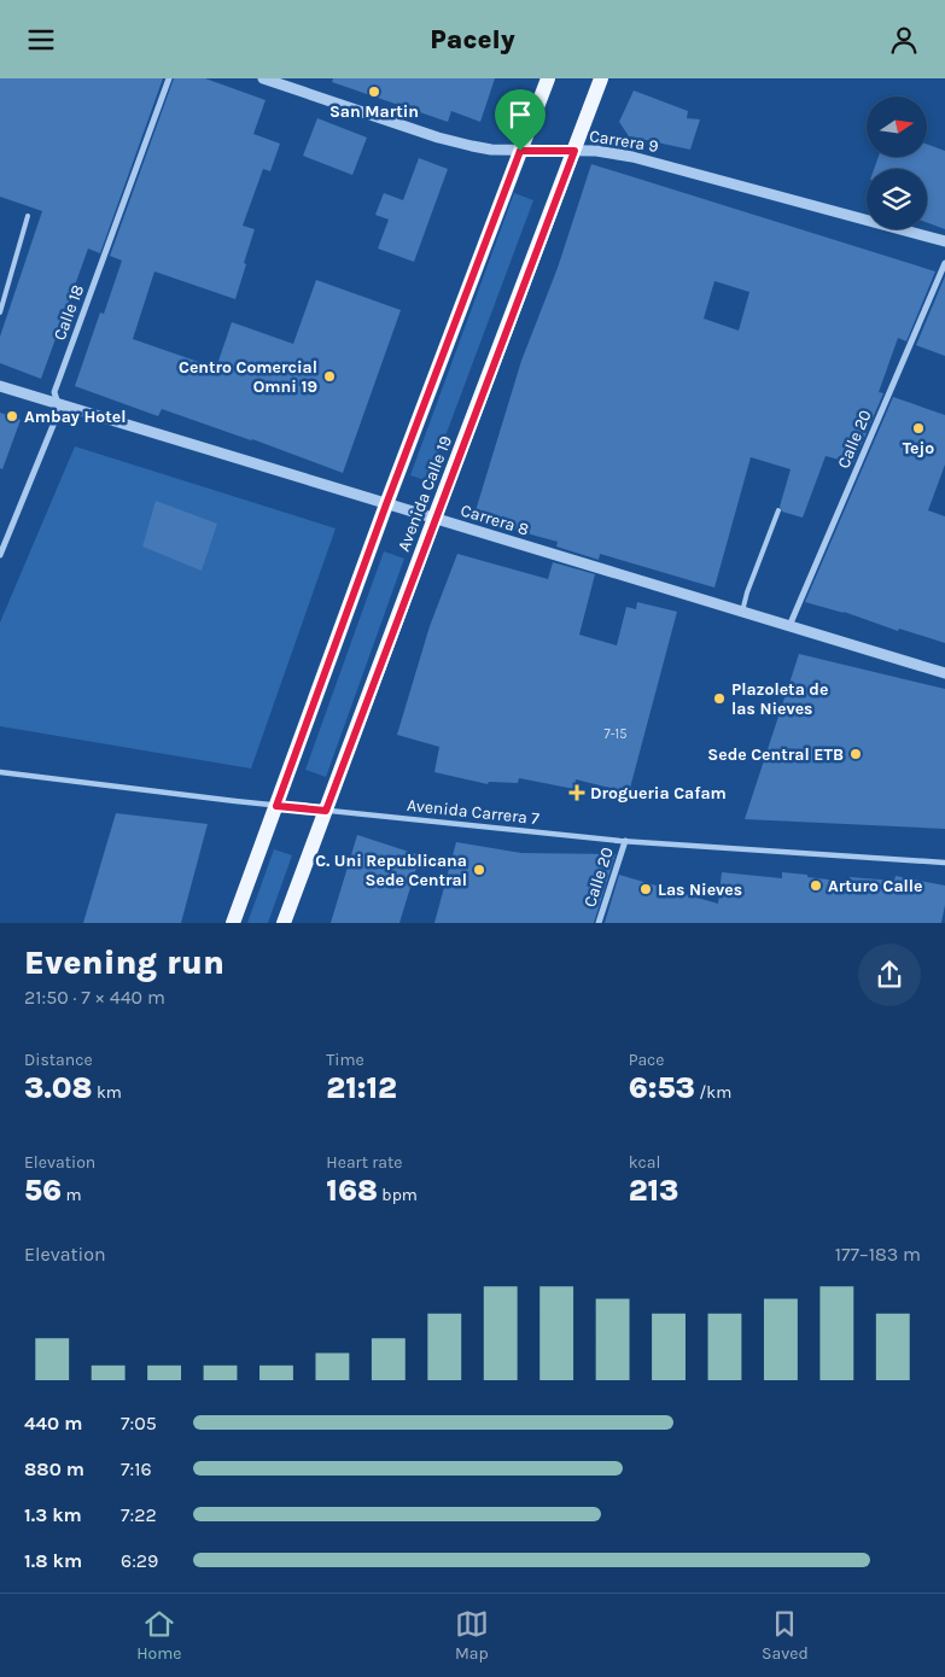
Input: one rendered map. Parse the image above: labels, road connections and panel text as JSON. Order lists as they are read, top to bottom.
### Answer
{
  "streets": {
    "main road": ["Avenida Calle 19"],
    "street": [
      "Carrera 9",
      "Calle 18",
      "Calle 20",
      "Carrera 8",
      "Avenida Carrera 7"
    ]
  },
  "crossings": [
    ["Carrera 9", "Avenida Calle 19"],
    ["Calle 18", "Carrera 8"],
    ["Calle 20", "Carrera 8"],
    ["Calle 20", "Avenida Carrera 7"],
    ["Avenida Calle 19", "Carrera 8"],
    ["Avenida Calle 19", "Avenida Carrera 7"]
  ],
  "places": {
    "other": [
      "San Martin",
      "Centro Comercial Omni 19",
      "Ambay Hotel",
      "Tejo",
      "Plazoleta de las Nieves",
      "Sede Central ETB",
      "C. Uni Republicana Sede Central",
      "Arturo Calle",
      "Las Nieves"
    ],
    "health": ["Drogueria Cafam"]
  },
  "house_numbers": ["7-15"],
  "north": "right",
  "page": {
    "header": "Pacely",
    "heading": ["Evening run", "21:50 · 7 × 440 m"],
    "stats": [
      ["Distance", "3.08 km"],
      ["Time", "21:12"],
      ["Pace", "6:53 /km"],
      ["Elevation", "56 m"],
      ["Heart rate", "168 bpm"],
      ["kcal", "213"]
    ],
    "chart": ["Elevation", "177–183 m"],
    "list": [
      {
        "name": "440 m",
        "note": "7:05"
      },
      {
        "name": "880 m",
        "note": "7:16"
      },
      {
        "name": "1.3 km",
        "note": "7:22"
      },
      {
        "name": "1.8 km",
        "note": "6:29"
      }
    ],
    "tabs": ["Home", "Map", "Saved"]
  }
}
